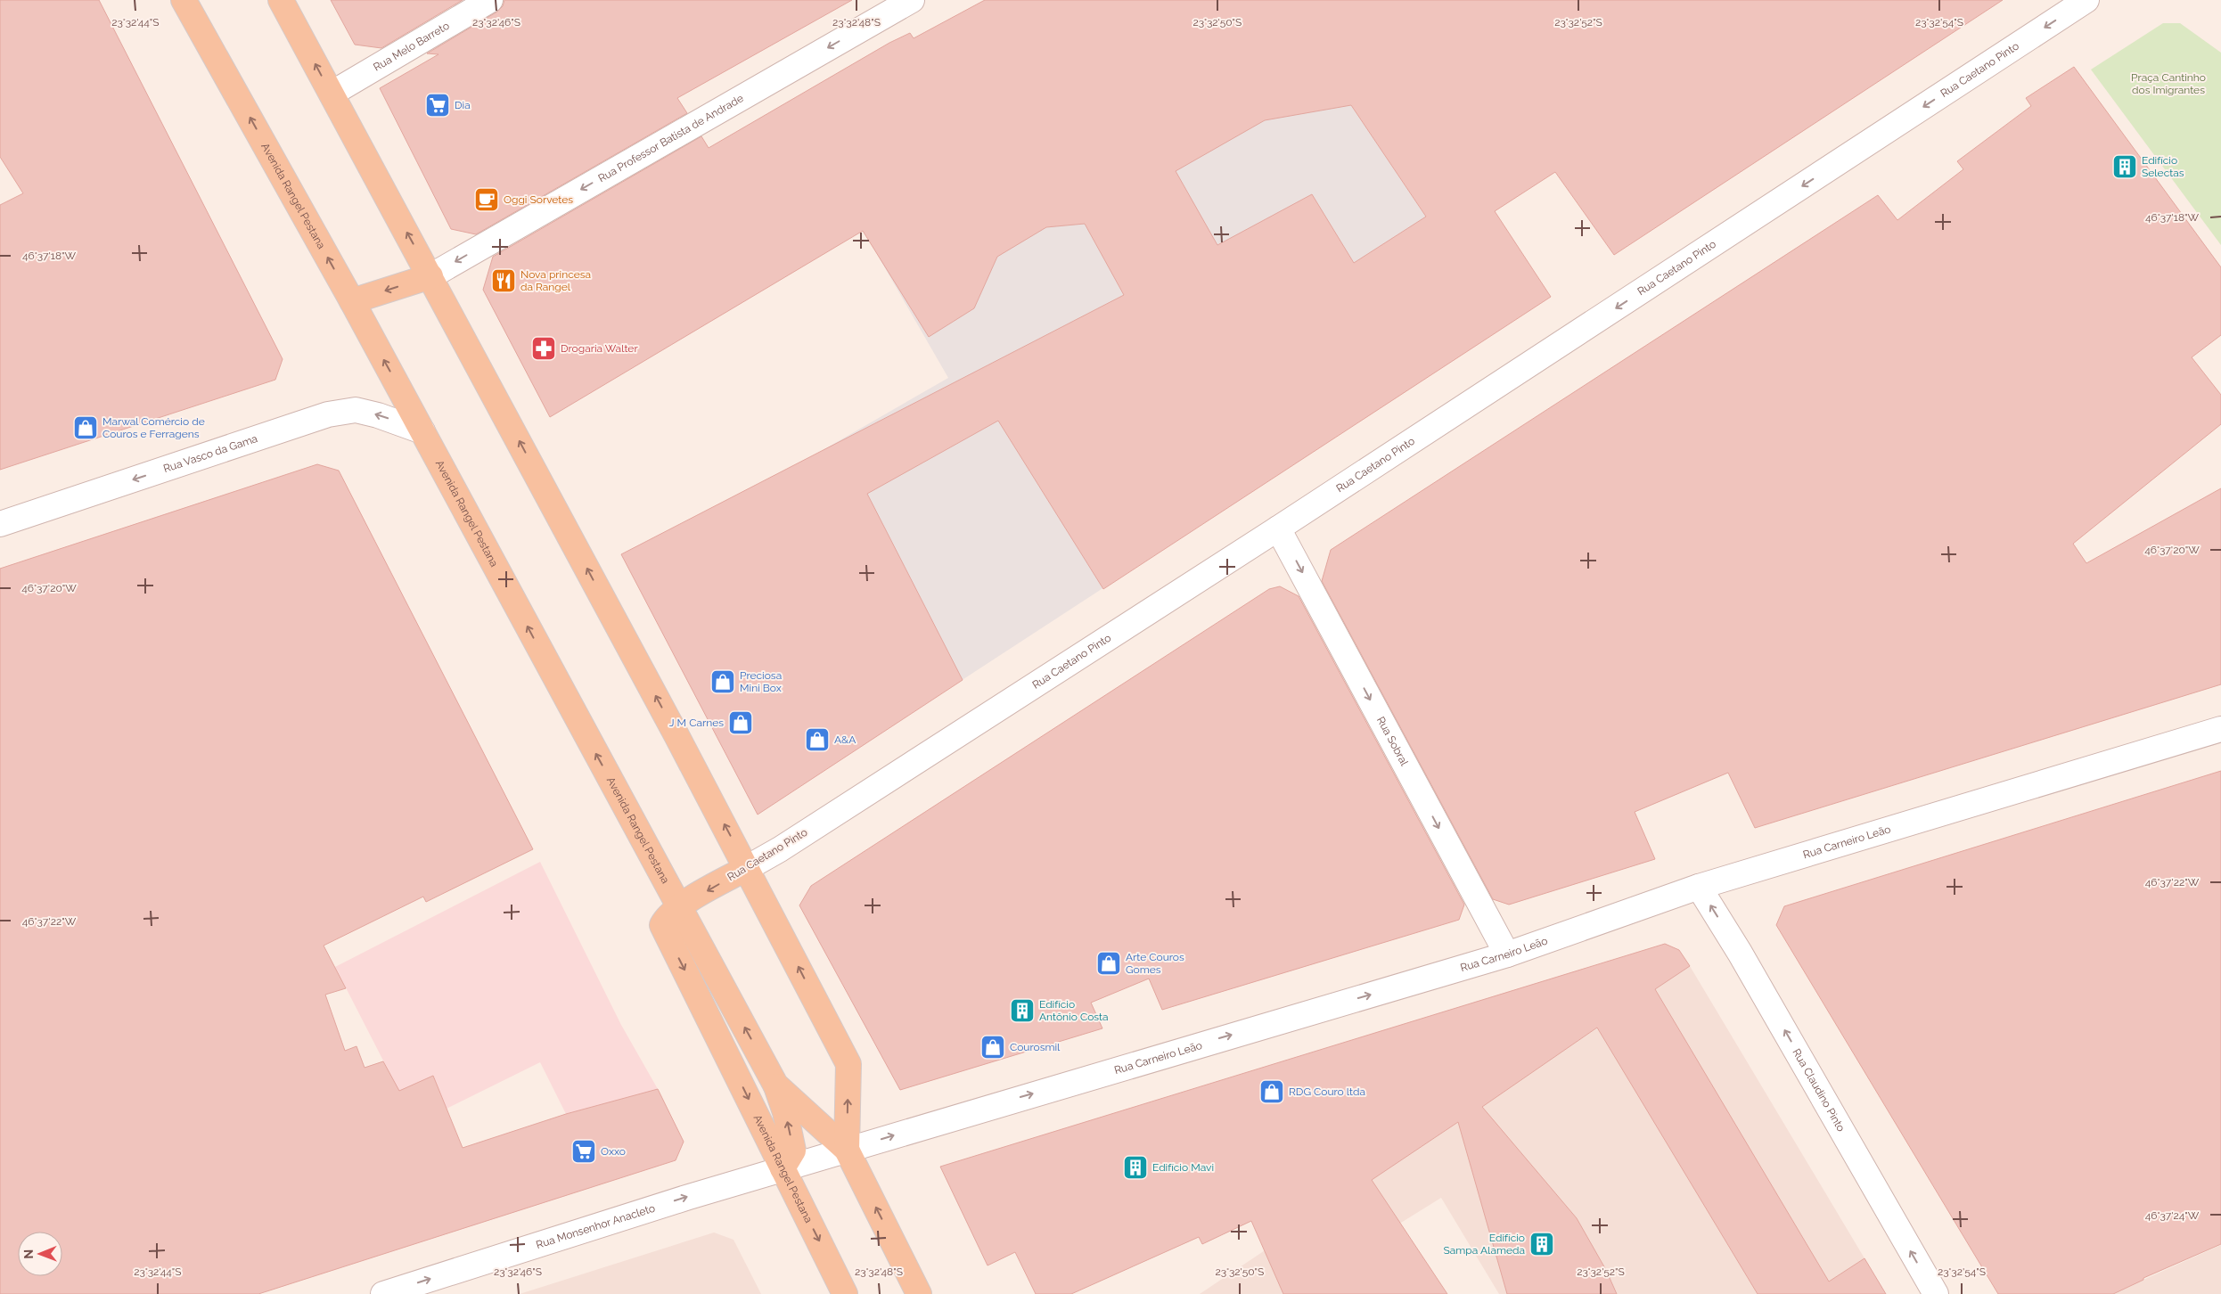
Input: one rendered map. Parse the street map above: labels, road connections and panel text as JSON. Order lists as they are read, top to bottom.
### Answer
{
  "streets": {
    "main road": ["Rua Caetano Pinto", "Avenida Rangel Pestana"],
    "street": [
      "Rua Melo Barreto",
      "Rua Professor Batista de Andrade",
      "Rua Vasco da Gama",
      "Rua Sobral",
      "Rua Carneiro Leão",
      "Rua Claudino Pinto",
      "Rua Monsenhor Anacleto"
    ]
  },
  "crossings": [
    ["Rua Melo Barreto", "Avenida Rangel Pestana"],
    ["Rua Caetano Pinto", "Avenida Rangel Pestana"],
    ["Rua Caetano Pinto", "Rua Sobral"],
    ["Rua Professor Batista de Andrade", "Avenida Rangel Pestana"],
    ["Avenida Rangel Pestana", "Rua Vasco da Gama"],
    ["Avenida Rangel Pestana", "Rua Carneiro Leão"],
    ["Avenida Rangel Pestana", "Rua Monsenhor Anacleto"],
    ["Rua Sobral", "Rua Carneiro Leão"],
    ["Rua Carneiro Leão", "Rua Claudino Pinto"],
    ["Rua Carneiro Leão", "Rua Monsenhor Anacleto"]
  ],
  "one_way": [
    "Rua Caetano Pinto",
    "Rua Professor Batista de Andrade",
    "Rua Vasco da Gama",
    "Rua Sobral",
    "Rua Carneiro Leão",
    "Rua Claudino Pinto",
    "Rua Monsenhor Anacleto"
  ],
  "parks": ["Praça Cantinho dos Imigrantes"],
  "places": {
    "supermarket": ["Dia", "Oxxo"],
    "building": [
      "Edifício Selectas",
      "Edifício Antônio Costa",
      "Edifício Mavi",
      "Edifício Sampa Alameda"
    ],
    "cafe": ["Oggi Sorvetes"],
    "restaurant": ["Nova princesa da Rangel"],
    "pharmacy": ["Drogaria Walter"],
    "shop": [
      "Marwal Comércio de Couros e Ferragens",
      "Preciosa Mini Box",
      "J M Carnes",
      "A&A",
      "Arte Couros Gomes",
      "Courosmil",
      "RDG Couro ltda"
    ]
  },
  "north": "left",
  "coordinates": [
    "23°32'44\"S",
    "23°32'46\"S",
    "23°32'48\"S",
    "23°32'50\"S",
    "23°32'52\"S",
    "23°32'54\"S",
    "46°37'18\"W",
    "46°37'20\"W",
    "46°37'22\"W",
    "46°37'24\"W"
  ]
}
